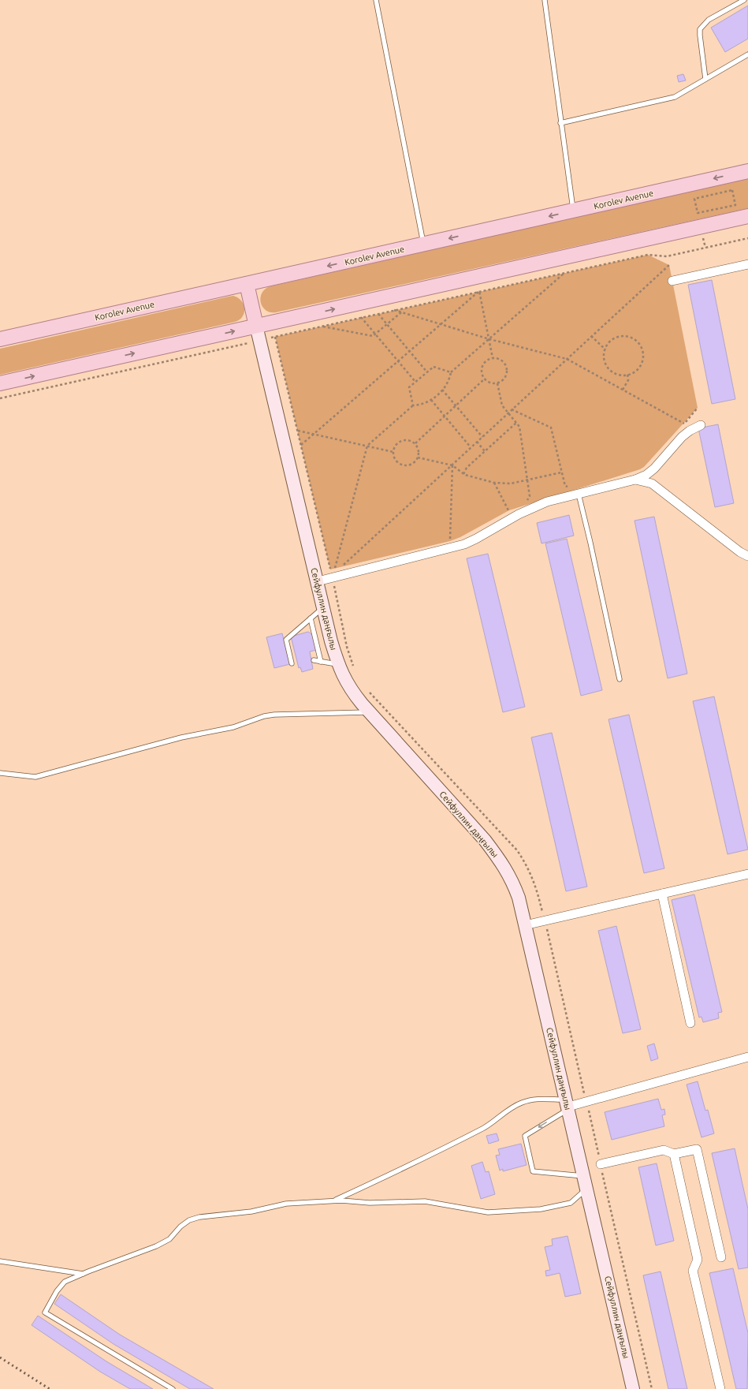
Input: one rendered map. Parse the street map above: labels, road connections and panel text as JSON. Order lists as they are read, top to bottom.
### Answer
{
  "streets": {
    "main road": ["Korolev Avenue"],
    "street": ["Сейфуллин даңғылы"]
  }
}
